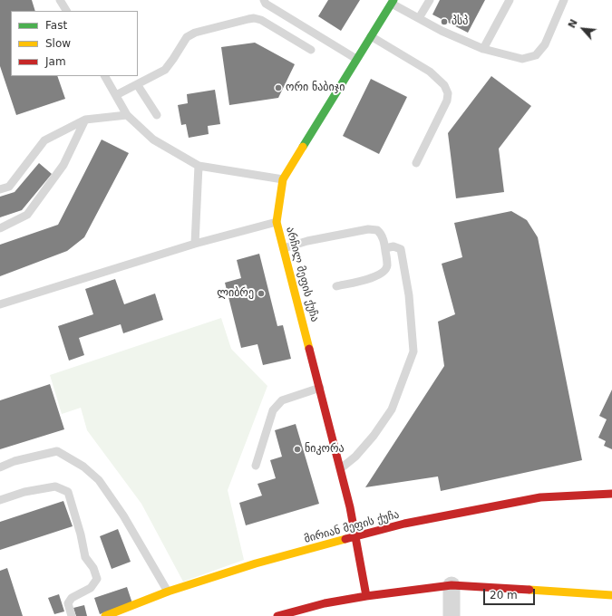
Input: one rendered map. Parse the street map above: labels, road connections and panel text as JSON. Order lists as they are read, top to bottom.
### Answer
{
  "streets": {
    "street": ["არჩილ მეფის ქუჩა", "მირიან მეფის ქუჩა"]
  },
  "crossings": [
    ["არჩილ მეფის ქუჩა", "მირიან მეფის ქუჩა"]
  ],
  "places": [
    "პსპ",
    "ორი ნაბიჯი",
    "ლიბრე",
    "ნიკორა"
  ],
  "legend": ["Fast", "Slow", "Jam"],
  "scale_bar": "20 m",
  "north": "top left"
}
